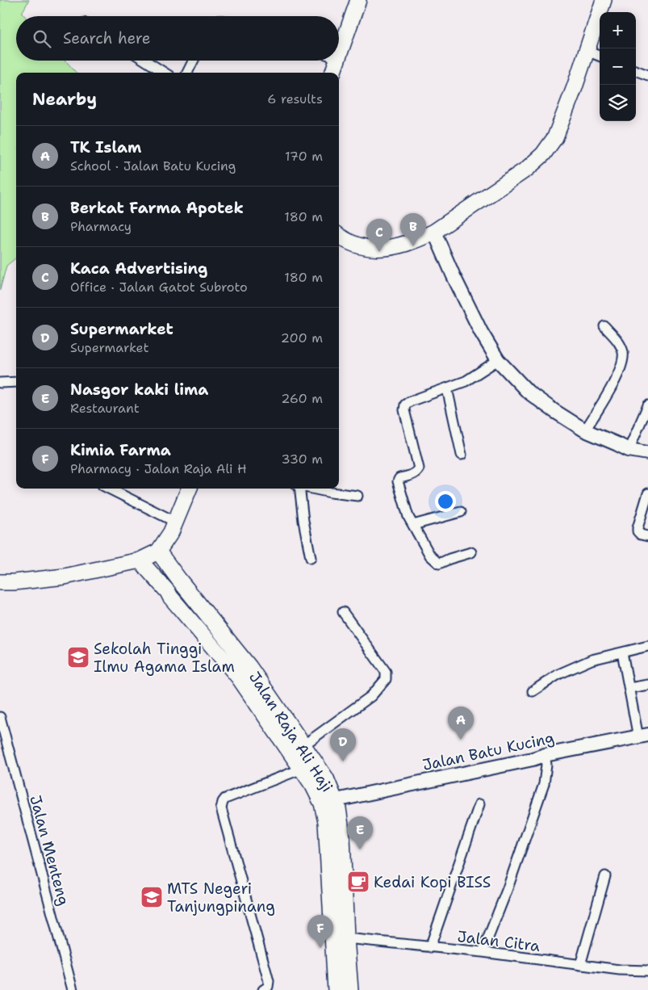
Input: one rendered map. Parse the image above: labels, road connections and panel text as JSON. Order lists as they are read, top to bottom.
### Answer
{
  "streets": {
    "main road": ["Jalan Raja Ali Haji"],
    "street": ["Jalan Batu Kucing", "Jalan Menteng", "Jalan Citra"]
  },
  "crossings": [
    ["Jalan Raja Ali Haji", "Jalan Batu Kucing"],
    ["Jalan Raja Ali Haji", "Jalan Citra"]
  ],
  "places": {
    "school or university": ["Sekolah Tinggi Ilmu Agama Islam", "MTS Negeri Tanjungpinang"],
    "cafe": ["Kedai Kopi BISS"]
  },
  "page": {
    "map_buttons": ["+", "−"],
    "search": "Search here",
    "heading": ["Nearby", "6 results"],
    "list": [
      {
        "mark": "A",
        "name": "TK Islam",
        "note": "School · Jalan Batu Kucing",
        "value": "170 m"
      },
      {
        "mark": "B",
        "name": "Berkat Farma Apotek",
        "note": "Pharmacy",
        "value": "180 m"
      },
      {
        "mark": "C",
        "name": "Kaca Advertising",
        "note": "Office · Jalan Gatot Subroto",
        "value": "180 m"
      },
      {
        "mark": "D",
        "name": "Supermarket",
        "note": "Supermarket",
        "value": "200 m"
      },
      {
        "mark": "E",
        "name": "Nasgor kaki lima",
        "note": "Restaurant",
        "value": "260 m"
      },
      {
        "mark": "F",
        "name": "Kimia Farma",
        "note": "Pharmacy · Jalan Raja Ali H",
        "value": "330 m"
      }
    ],
    "pins": [
      "B",
      "C",
      "A",
      "D",
      "E",
      "F"
    ]
  }
}
